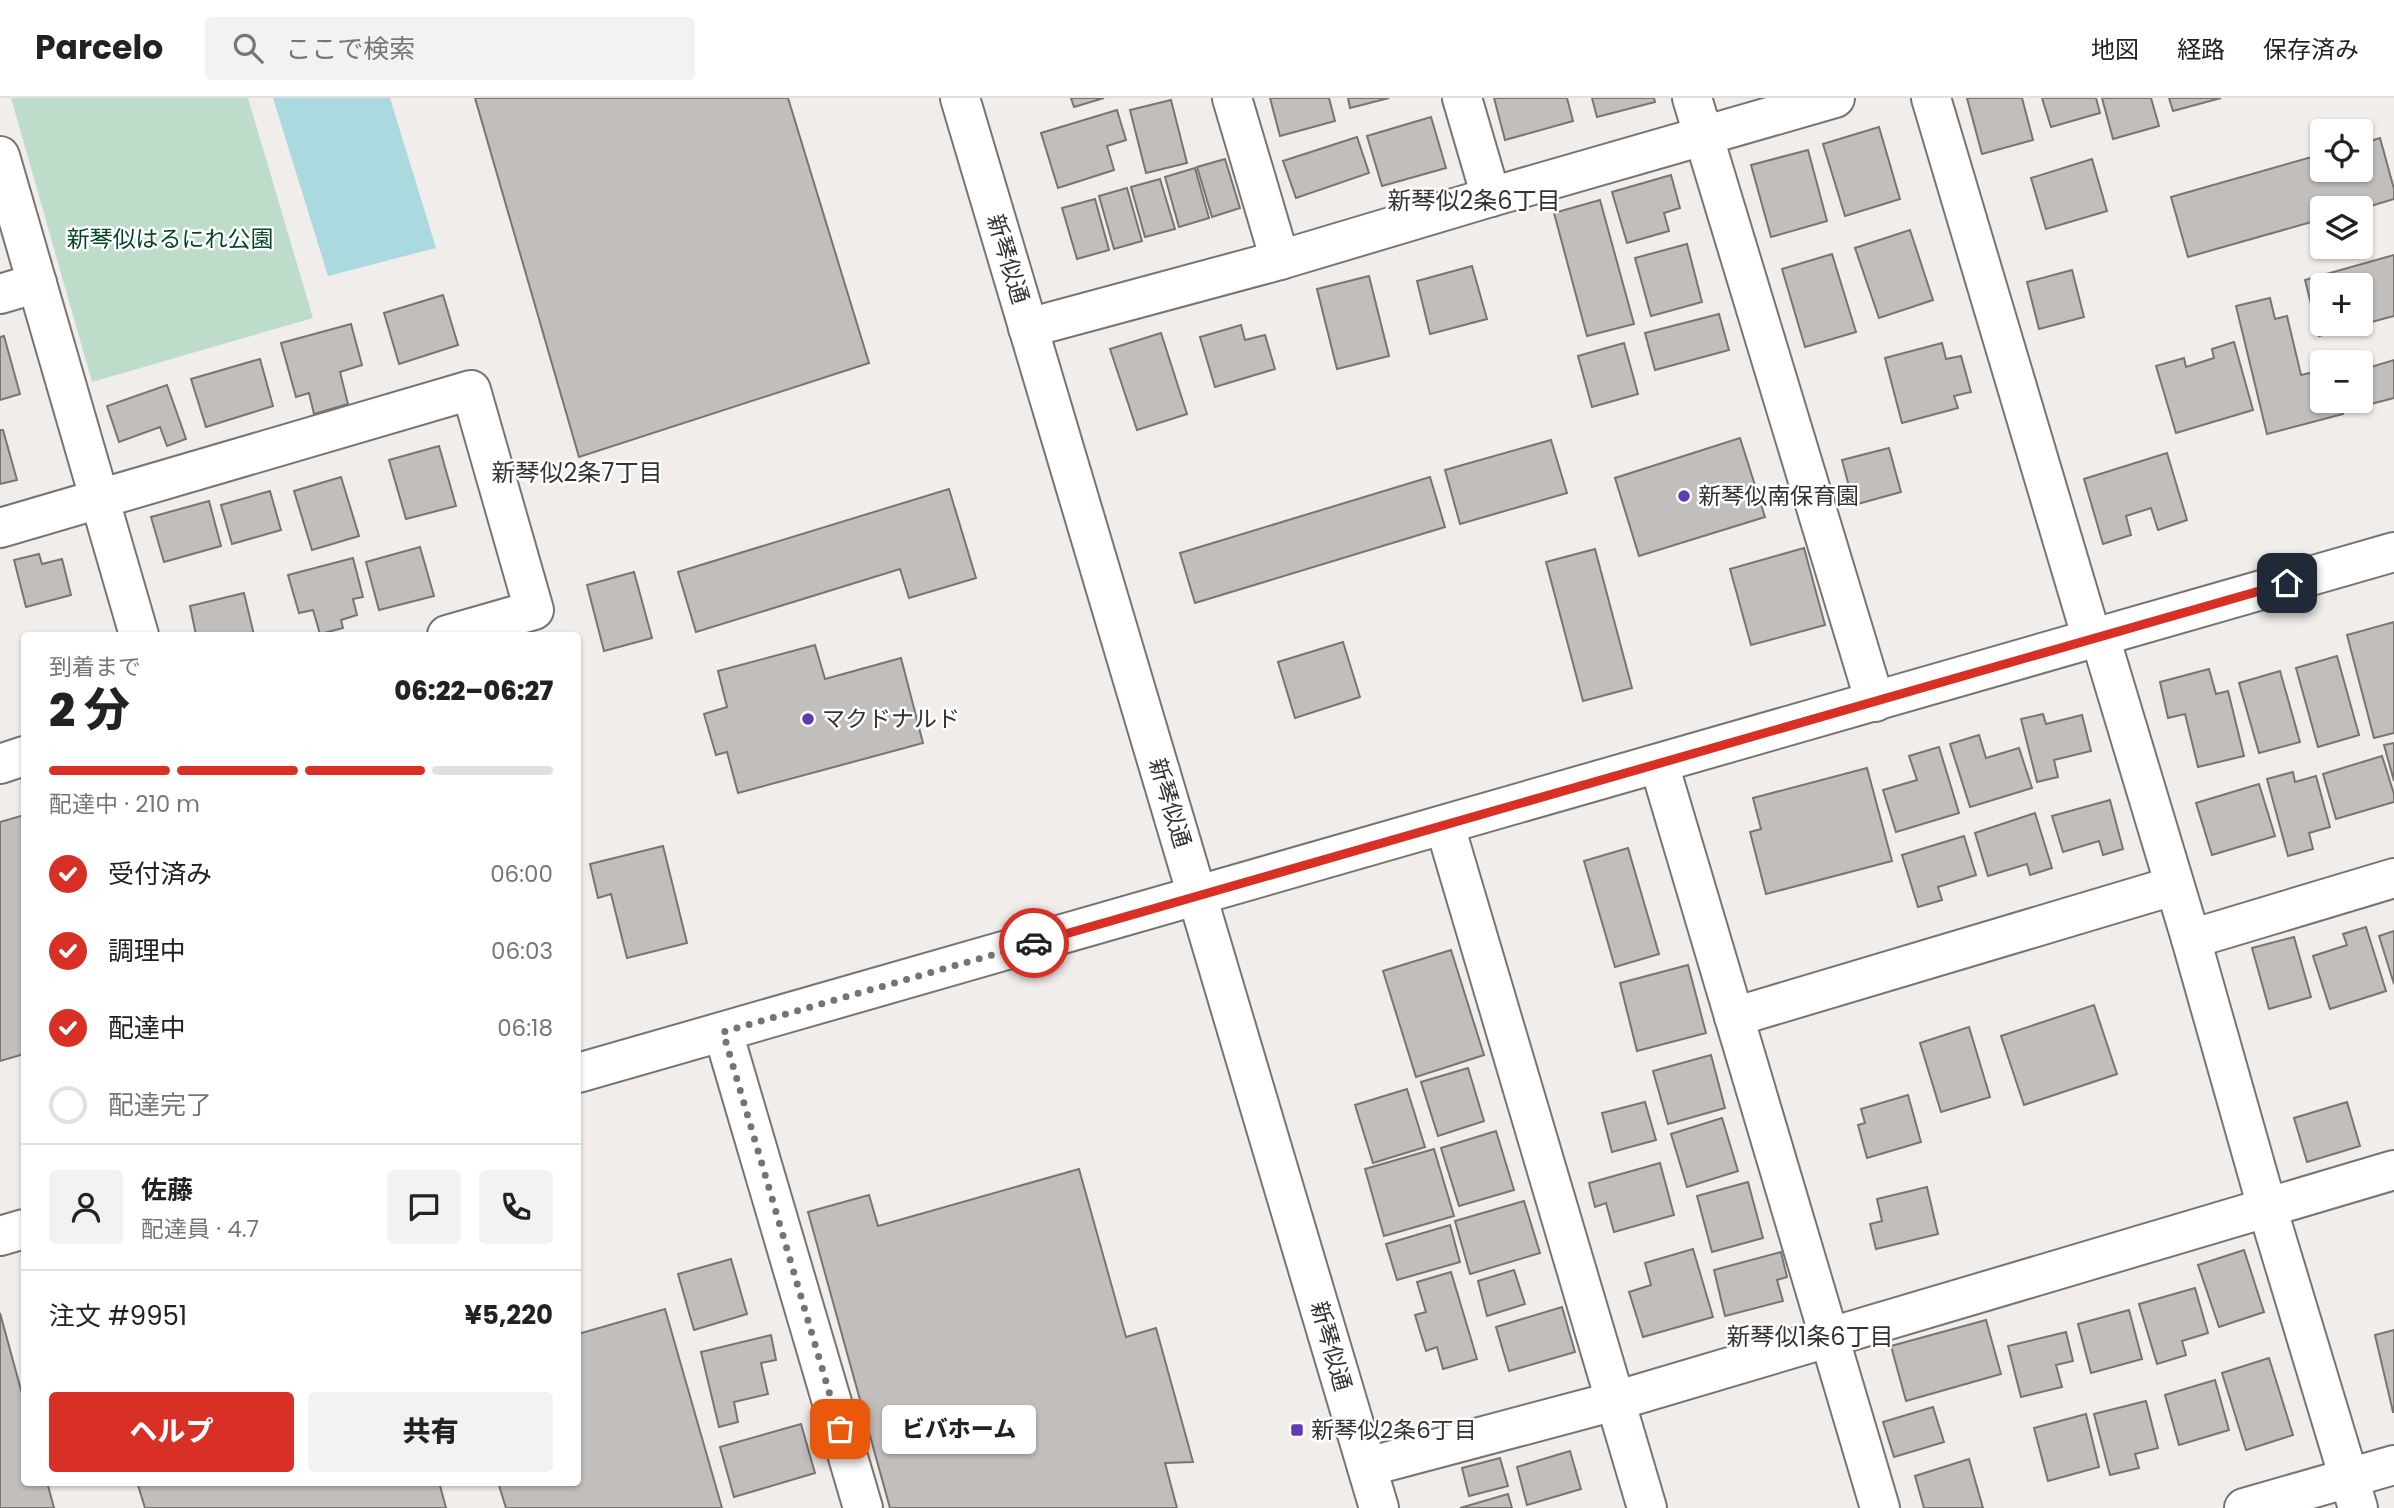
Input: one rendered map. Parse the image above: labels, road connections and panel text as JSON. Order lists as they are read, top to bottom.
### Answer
{
  "streets": {
    "street": ["新琴似通"]
  },
  "districts": ["新琴似2条6丁目", "新琴似2条7丁目", "新琴似1条6丁目"],
  "parks": ["新琴似はるにれ公園"],
  "places": {
    "other": ["新琴似南保育園", "マクドナルド", "ビバホーム"],
    "transit": ["新琴似2条6丁目"]
  },
  "page": {
    "header": "Parcelo",
    "search": "ここで検索",
    "nav": ["地図", "経路", "保存済み"],
    "map_buttons": ["+", "−"],
    "heading": ["2 分", "到着まで", "06:22–06:27"],
    "panel": [
      "佐藤",
      "配達員 · 4.7",
      "注文 #9951",
      "¥5,220"
    ],
    "bar": "配達中 · 210 m",
    "list": [
      ["受付済み", "06:00"],
      ["調理中", "06:03"],
      ["配達中", "06:18"],
      "配達完了"
    ],
    "buttons": ["ヘルプ", "共有"],
    "bubble": "ビバホーム"
  }
}
